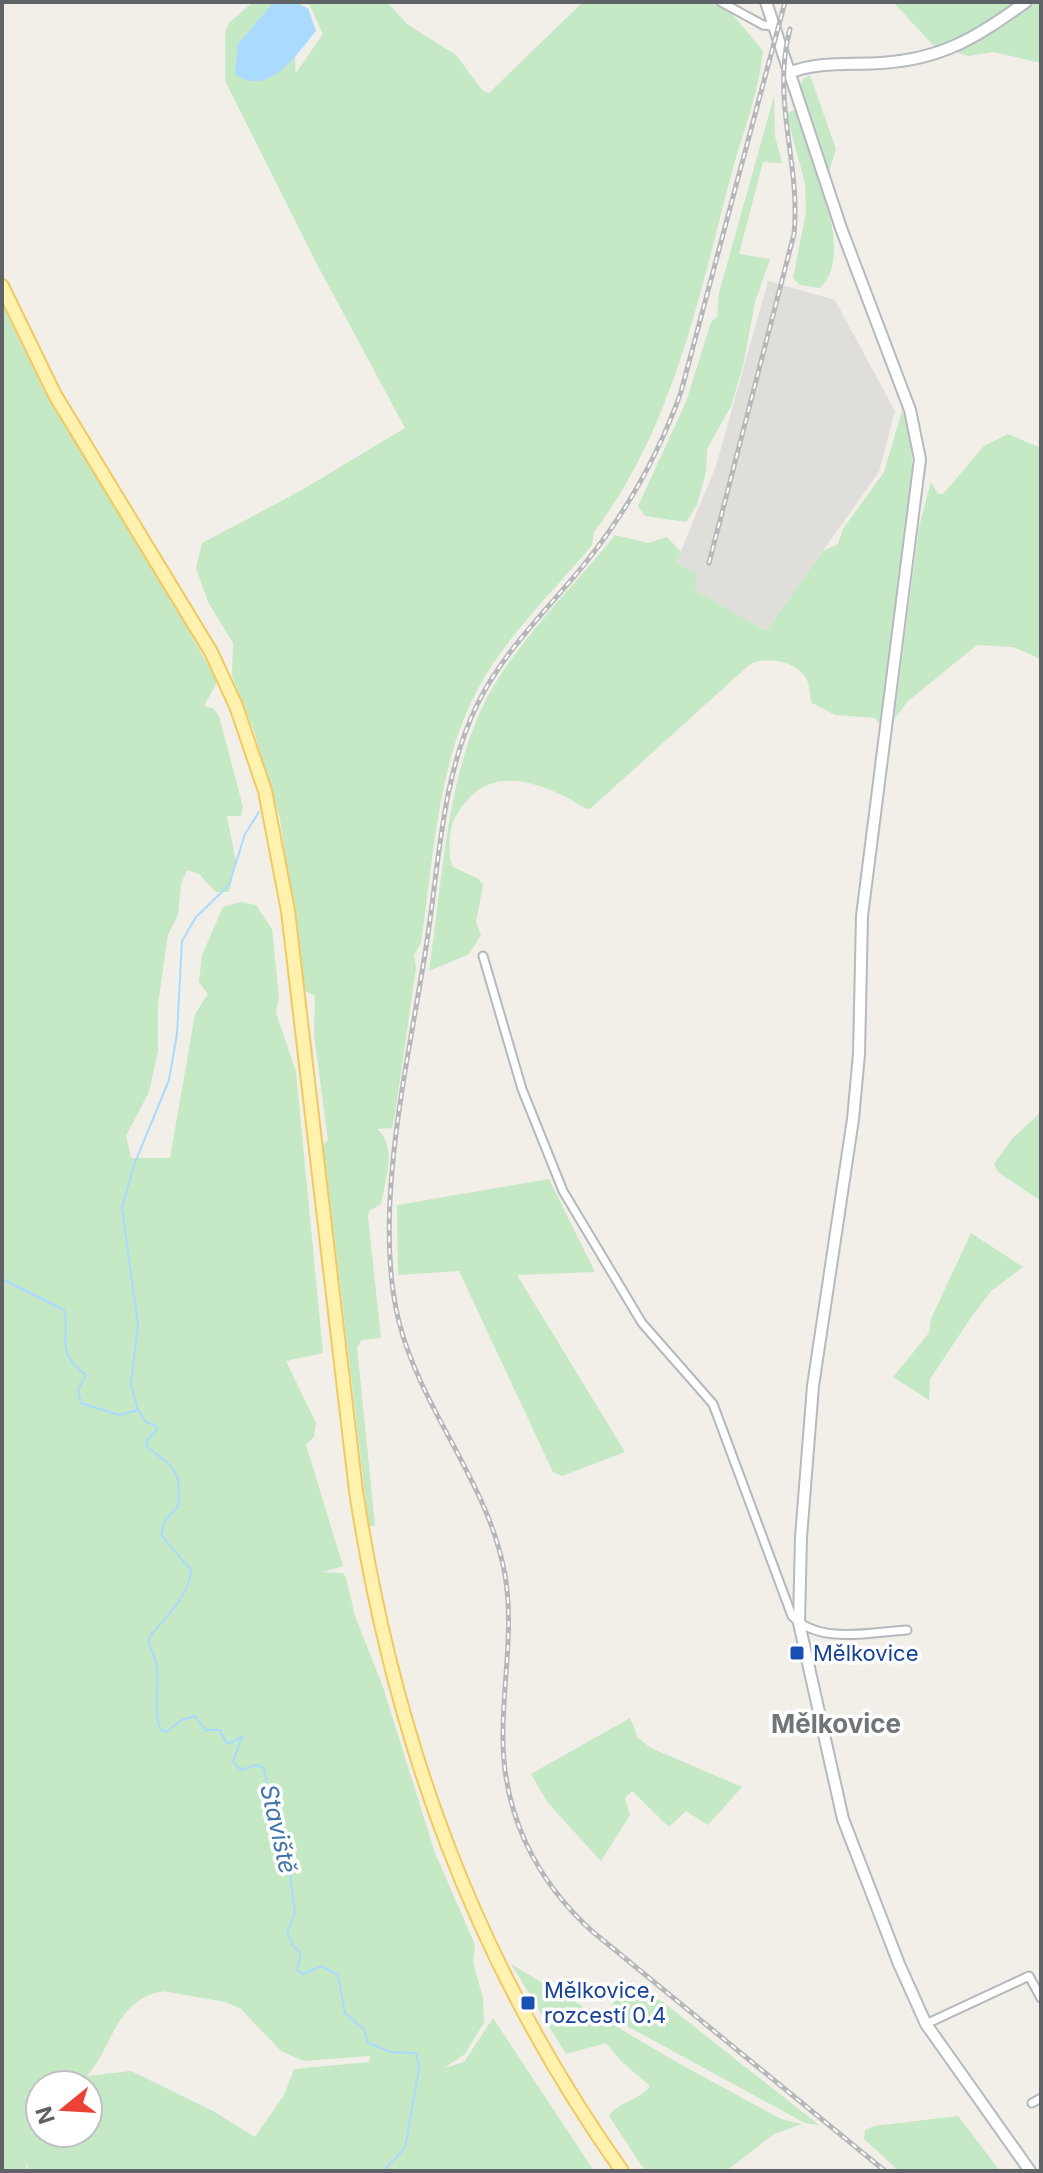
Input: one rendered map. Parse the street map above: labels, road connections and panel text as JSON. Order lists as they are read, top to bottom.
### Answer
{
  "districts": ["Mělkovice"],
  "water": ["Staviště"],
  "places": {
    "transit": ["Mělkovice", "Mělkovice, rozcestí 0.4"]
  },
  "north": "left"
}
